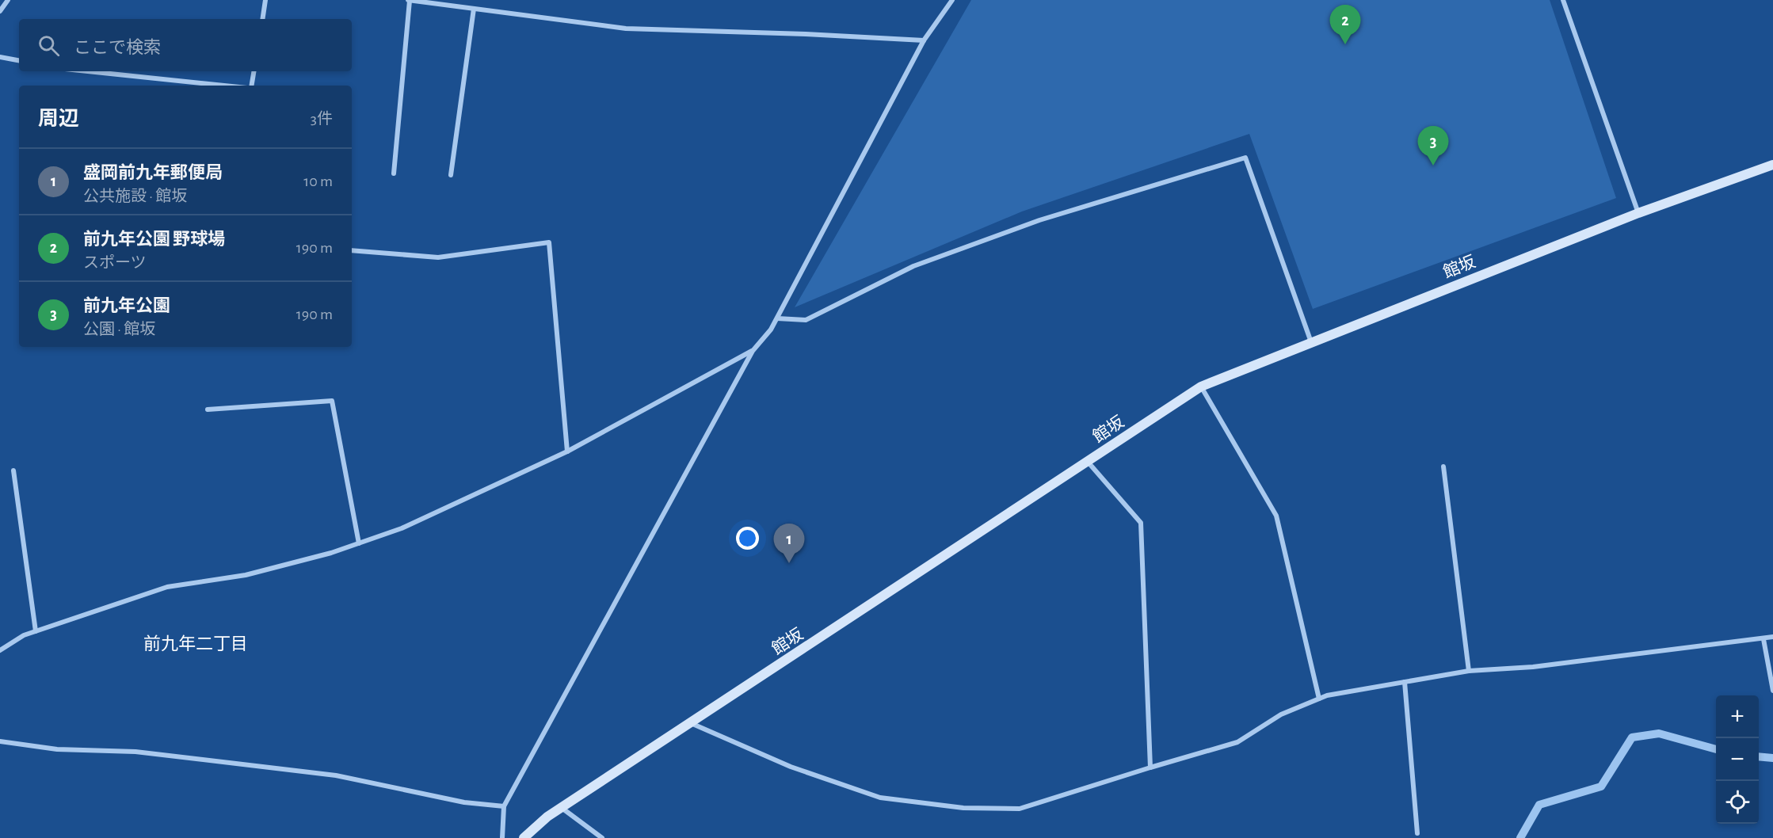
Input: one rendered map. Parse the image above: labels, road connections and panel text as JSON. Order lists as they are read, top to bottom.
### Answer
{
  "streets": {
    "main road": ["館坂"]
  },
  "districts": ["前九年二丁目"],
  "page": {
    "pins": ["2", "3", "1"],
    "search": "ここで検索",
    "heading": ["周辺", "3件"],
    "list": [
      {
        "mark": "1",
        "name": "盛岡前九年郵便局",
        "note": "公共施設 · 館坂",
        "value": "10 m"
      },
      {
        "mark": "2",
        "name": "前九年公園 野球場",
        "note": "スポーツ",
        "value": "190 m"
      },
      {
        "mark": "3",
        "name": "前九年公園",
        "note": "公園 · 館坂",
        "value": "190 m"
      }
    ],
    "map_buttons": ["+", "−"]
  }
}
